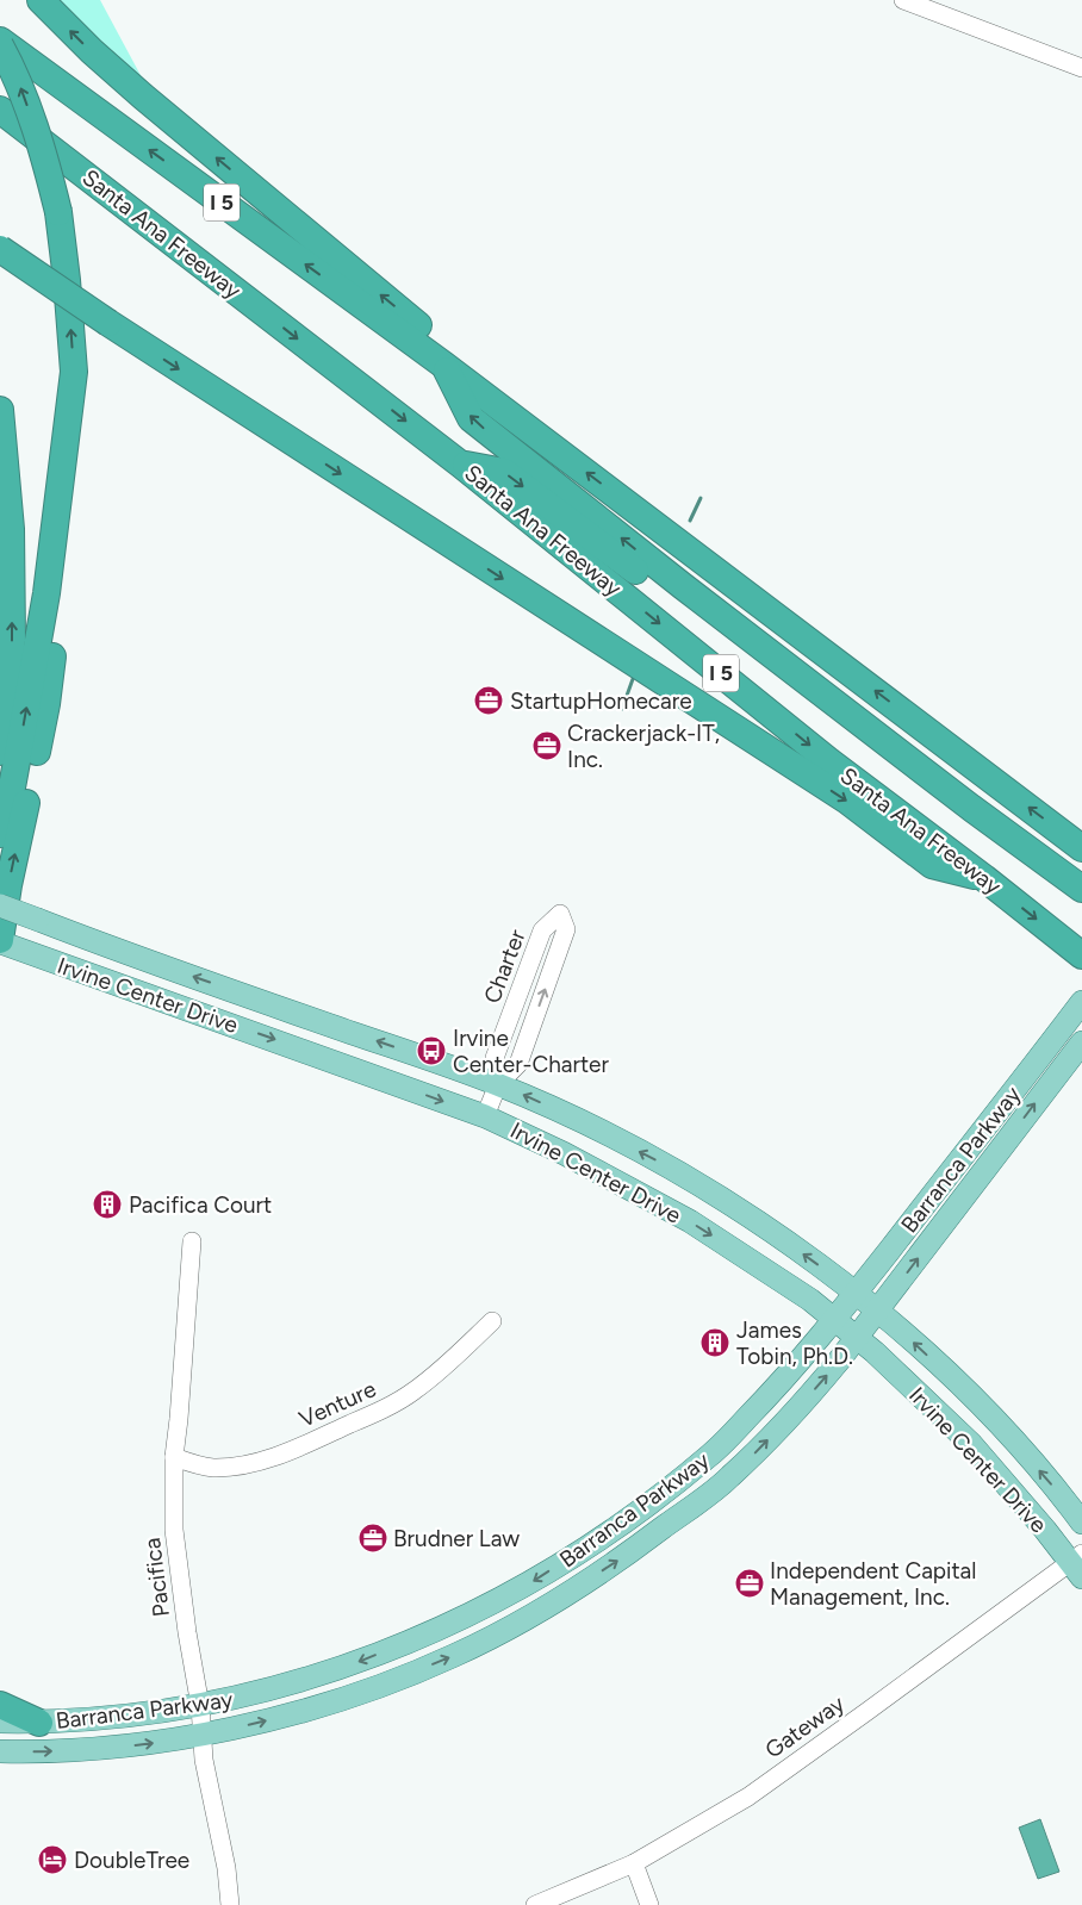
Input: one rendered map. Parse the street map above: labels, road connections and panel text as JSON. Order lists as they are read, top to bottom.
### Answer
{
  "streets": {
    "highway": ["I 5", "Santa Ana Freeway"],
    "main road": ["Irvine Center Drive", "Barranca Parkway"],
    "street": [
      "Charter",
      "Venture",
      "Pacifica",
      "Gateway"
    ]
  },
  "crossings": [
    ["Charter", "Irvine Center Drive"],
    ["Irvine Center Drive", "Barranca Parkway"],
    ["Irvine Center Drive", "Gateway"],
    ["Barranca Parkway", "Pacifica"],
    ["Venture", "Pacifica"]
  ],
  "places": {
    "office": [
      "StartupHomecare",
      "Crackerjack-IT, Inc.",
      "Brudner Law",
      "Independent Capital Management, Inc."
    ],
    "bus stop": ["Irvine Center-Charter"],
    "building": ["Pacifica Court", "James Tobin, Ph.D."],
    "hotel": ["DoubleTree"]
  }
}
